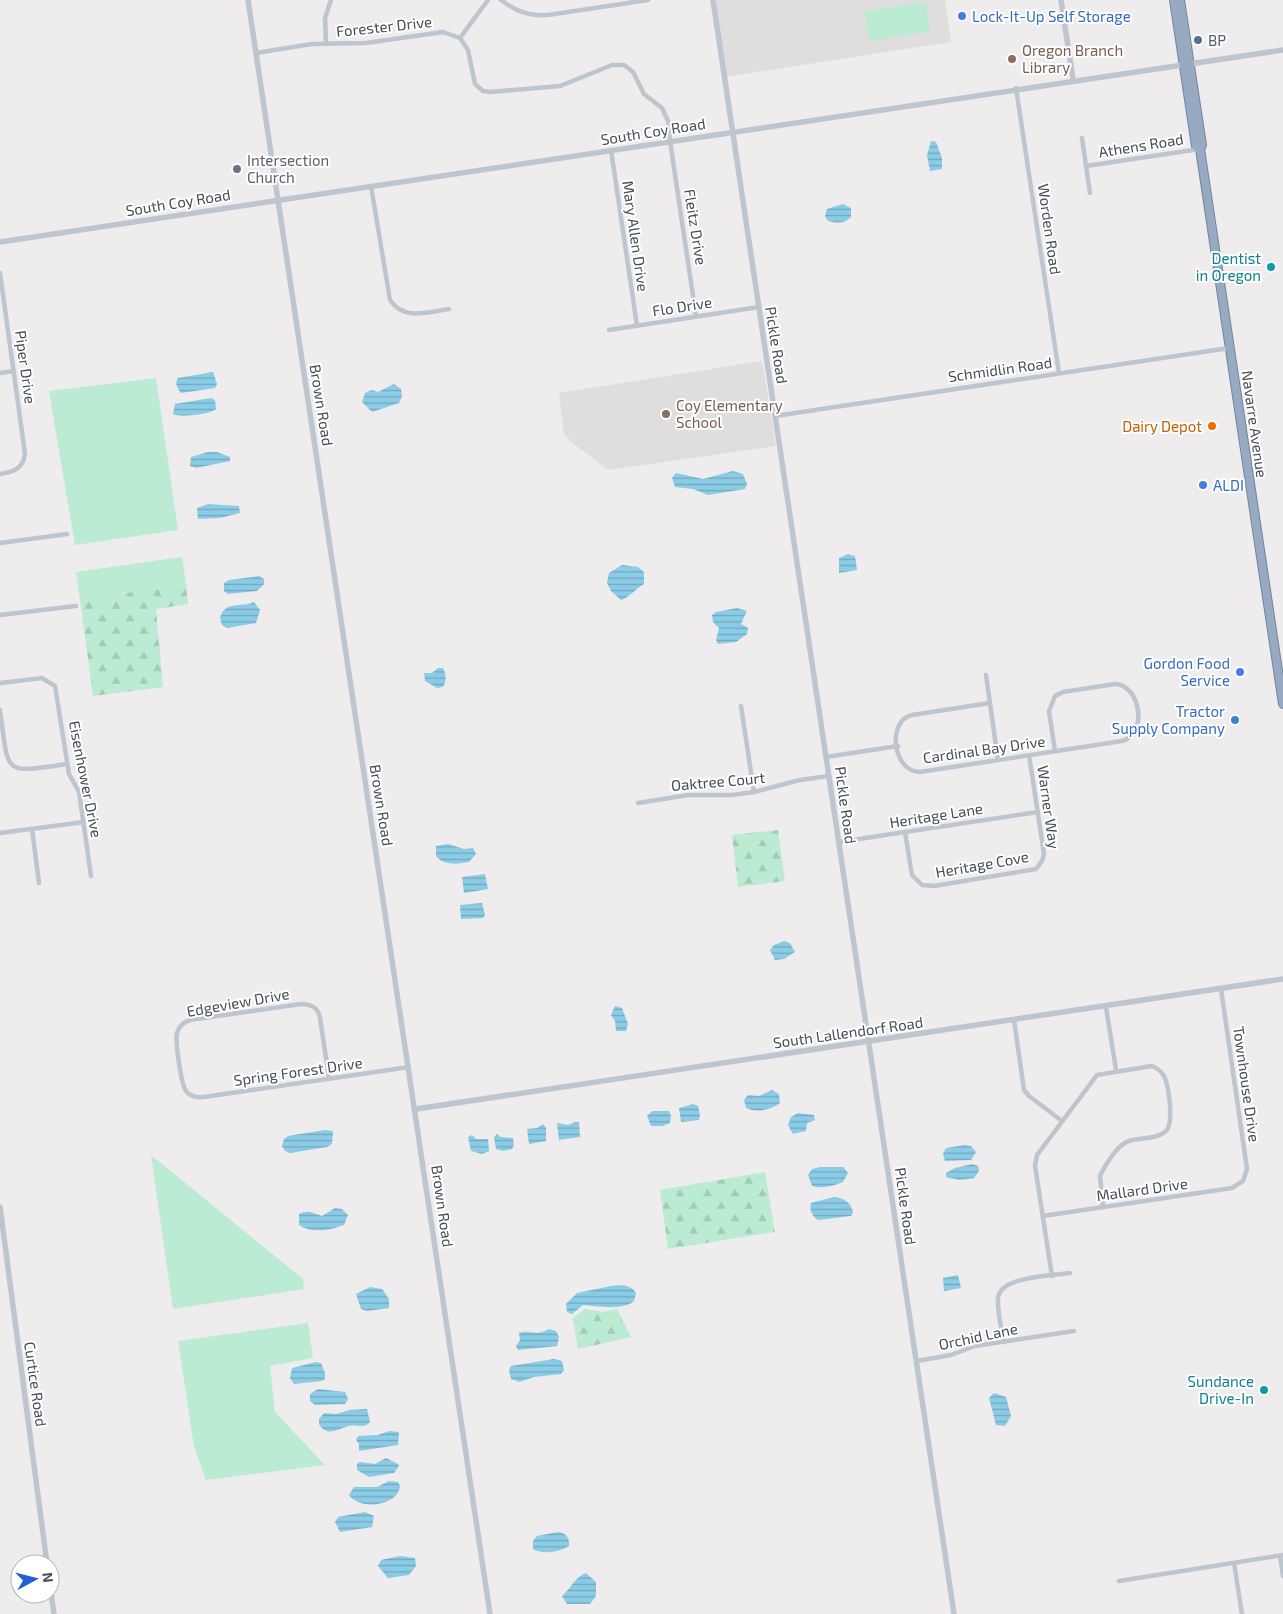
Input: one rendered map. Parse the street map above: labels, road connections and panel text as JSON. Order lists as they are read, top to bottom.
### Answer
{
  "streets": {
    "highway": ["Navarre Avenue"],
    "street": [
      "Forester Drive",
      "South Coy Road",
      "Athens Road",
      "Fleitz Drive",
      "Worden Road",
      "Mary Allen Drive",
      "Flo Drive",
      "Pickle Road",
      "Piper Drive",
      "Schmidlin Road",
      "Brown Road",
      "Cardinal Bay Drive",
      "Eisenhower Drive",
      "Oaktree Court",
      "Warner Way",
      "Heritage Lane",
      "Heritage Cove",
      "Edgeview Drive",
      "South Lallendorf Road",
      "Spring Forest Drive",
      "Townhouse Drive",
      "Mallard Drive",
      "Orchid Lane",
      "Curtice Road"
    ]
  },
  "crossings": [
    ["Forester Drive", "Fleitz Drive"],
    ["Forester Drive", "Brown Road"],
    ["South Coy Road", "Fleitz Drive"],
    ["South Coy Road", "Worden Road"],
    ["South Coy Road", "Mary Allen Drive"],
    ["South Coy Road", "Pickle Road"],
    ["South Coy Road", "Brown Road"],
    ["South Coy Road", "Navarre Avenue"],
    ["Athens Road", "Navarre Avenue"],
    ["Fleitz Drive", "Flo Drive"],
    ["Worden Road", "Schmidlin Road"],
    ["Mary Allen Drive", "Flo Drive"],
    ["Flo Drive", "Pickle Road"],
    ["Pickle Road", "Schmidlin Road"],
    ["Pickle Road", "Oaktree Court"],
    ["Pickle Road", "Heritage Lane"],
    ["Pickle Road", "South Lallendorf Road"],
    ["Pickle Road", "Orchid Lane"],
    ["Schmidlin Road", "Navarre Avenue"],
    ["Brown Road", "South Lallendorf Road"],
    ["Brown Road", "Spring Forest Drive"],
    ["Cardinal Bay Drive", "Warner Way"],
    ["Warner Way", "Heritage Lane"],
    ["Warner Way", "Heritage Cove"],
    ["Heritage Lane", "Heritage Cove"],
    ["Edgeview Drive", "Spring Forest Drive"],
    ["South Lallendorf Road", "Townhouse Drive"],
    ["Townhouse Drive", "Mallard Drive"]
  ],
  "places": [
    "Lock-It-Up Self Storage",
    "BP",
    "Oregon Branch Library",
    "Intersection Church",
    "Dentist in Oregon",
    "Coy Elementary School",
    "Dairy Depot",
    "ALDI",
    "Gordon Food Service",
    "Tractor Supply Company",
    "Sundance Drive-In"
  ],
  "north": "right"
}
